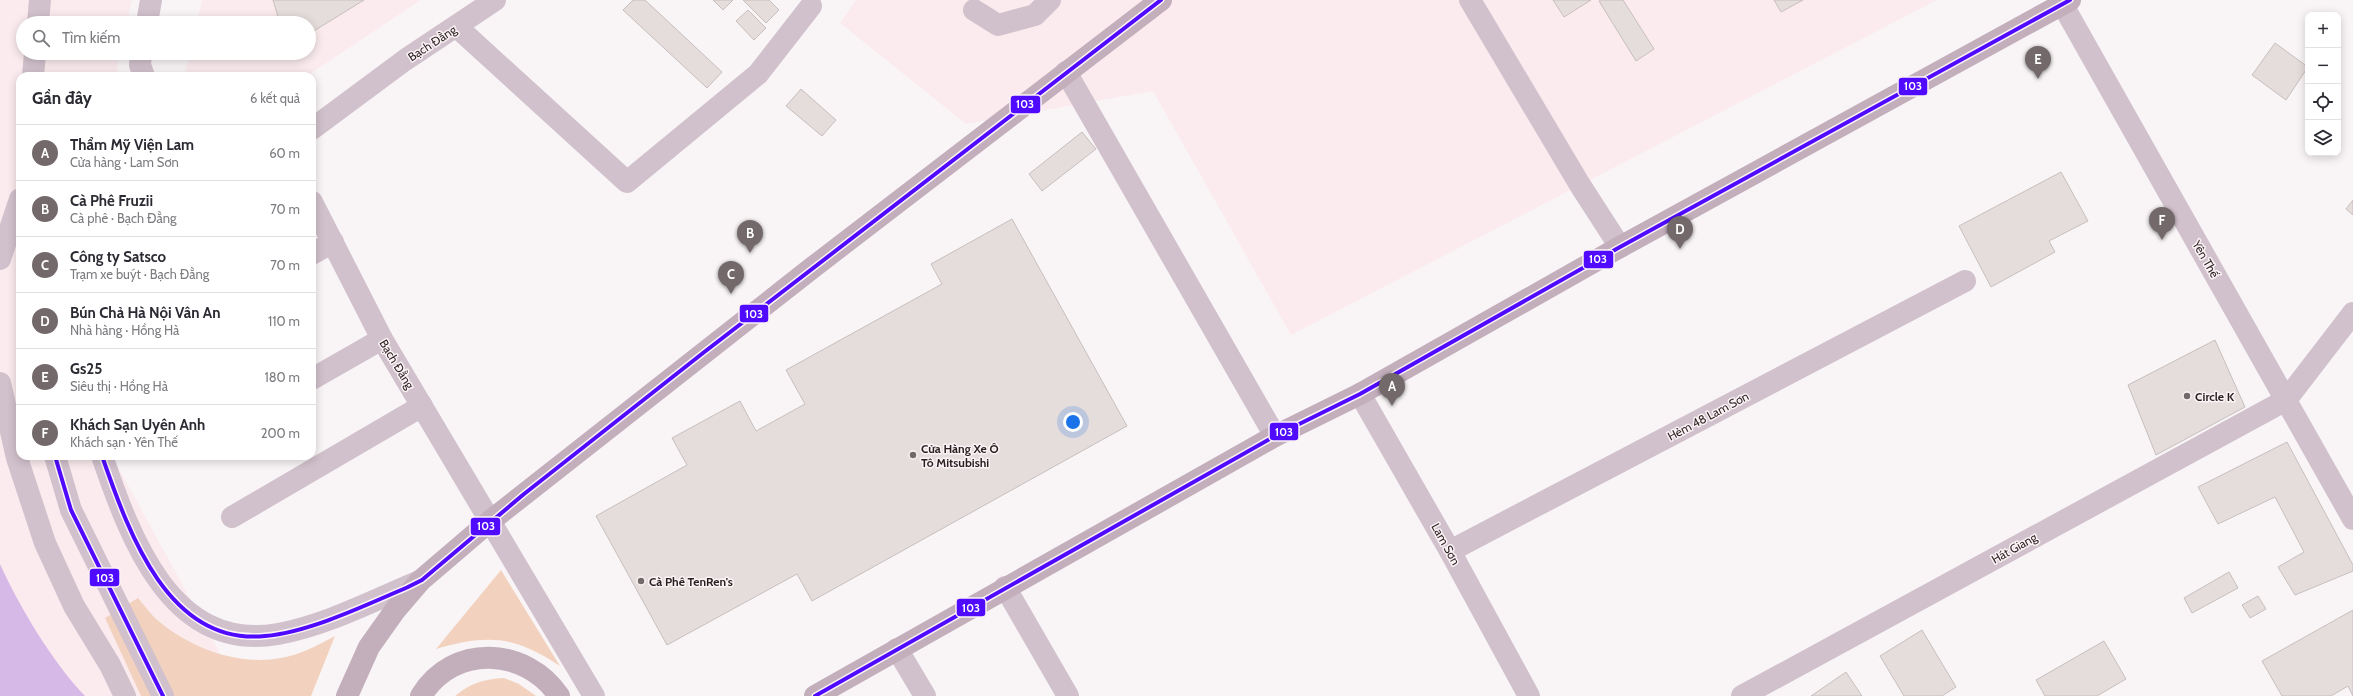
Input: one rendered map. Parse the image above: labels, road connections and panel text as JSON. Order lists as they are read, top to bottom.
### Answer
{
  "streets": {
    "street": [
      "Bạch Đằng",
      "Yên Thế",
      "Hẻm 48 Lam Sơn",
      "Lam Sơn",
      "Hát Giang"
    ]
  },
  "crossings": [
    ["Yên Thế", "Hát Giang"],
    ["Hẻm 48 Lam Sơn", "Lam Sơn"]
  ],
  "places": ["Circle K", "Cửa Hàng Xe Ô Tô Mitsubishi", "Cà Phê TenRen's"],
  "lines": ["transit line 103"],
  "page": {
    "map_buttons": ["+", "−"],
    "search": "Tìm kiếm",
    "pins": [
      "E",
      "F",
      "D",
      "B",
      "C",
      "A"
    ],
    "heading": ["Gần đây", "6 kết quả"],
    "list": [
      {
        "mark": "A",
        "name": "Thẩm Mỹ Viện Lam",
        "note": "Cửa hàng · Lam Sơn",
        "value": "60 m"
      },
      {
        "mark": "B",
        "name": "Cà Phê Fruzii",
        "note": "Cà phê · Bạch Đằng",
        "value": "70 m"
      },
      {
        "mark": "C",
        "name": "Công ty Satsco",
        "note": "Trạm xe buýt · Bạch Đằng",
        "value": "70 m"
      },
      {
        "mark": "D",
        "name": "Bún Chả Hà Nội Vân An",
        "note": "Nhà hàng · Hồng Hà",
        "value": "110 m"
      },
      {
        "mark": "E",
        "name": "Gs25",
        "note": "Siêu thị · Hồng Hà",
        "value": "180 m"
      },
      {
        "mark": "F",
        "name": "Khách Sạn Uyên Anh",
        "note": "Khách sạn · Yên Thế",
        "value": "200 m"
      }
    ]
  }
}
